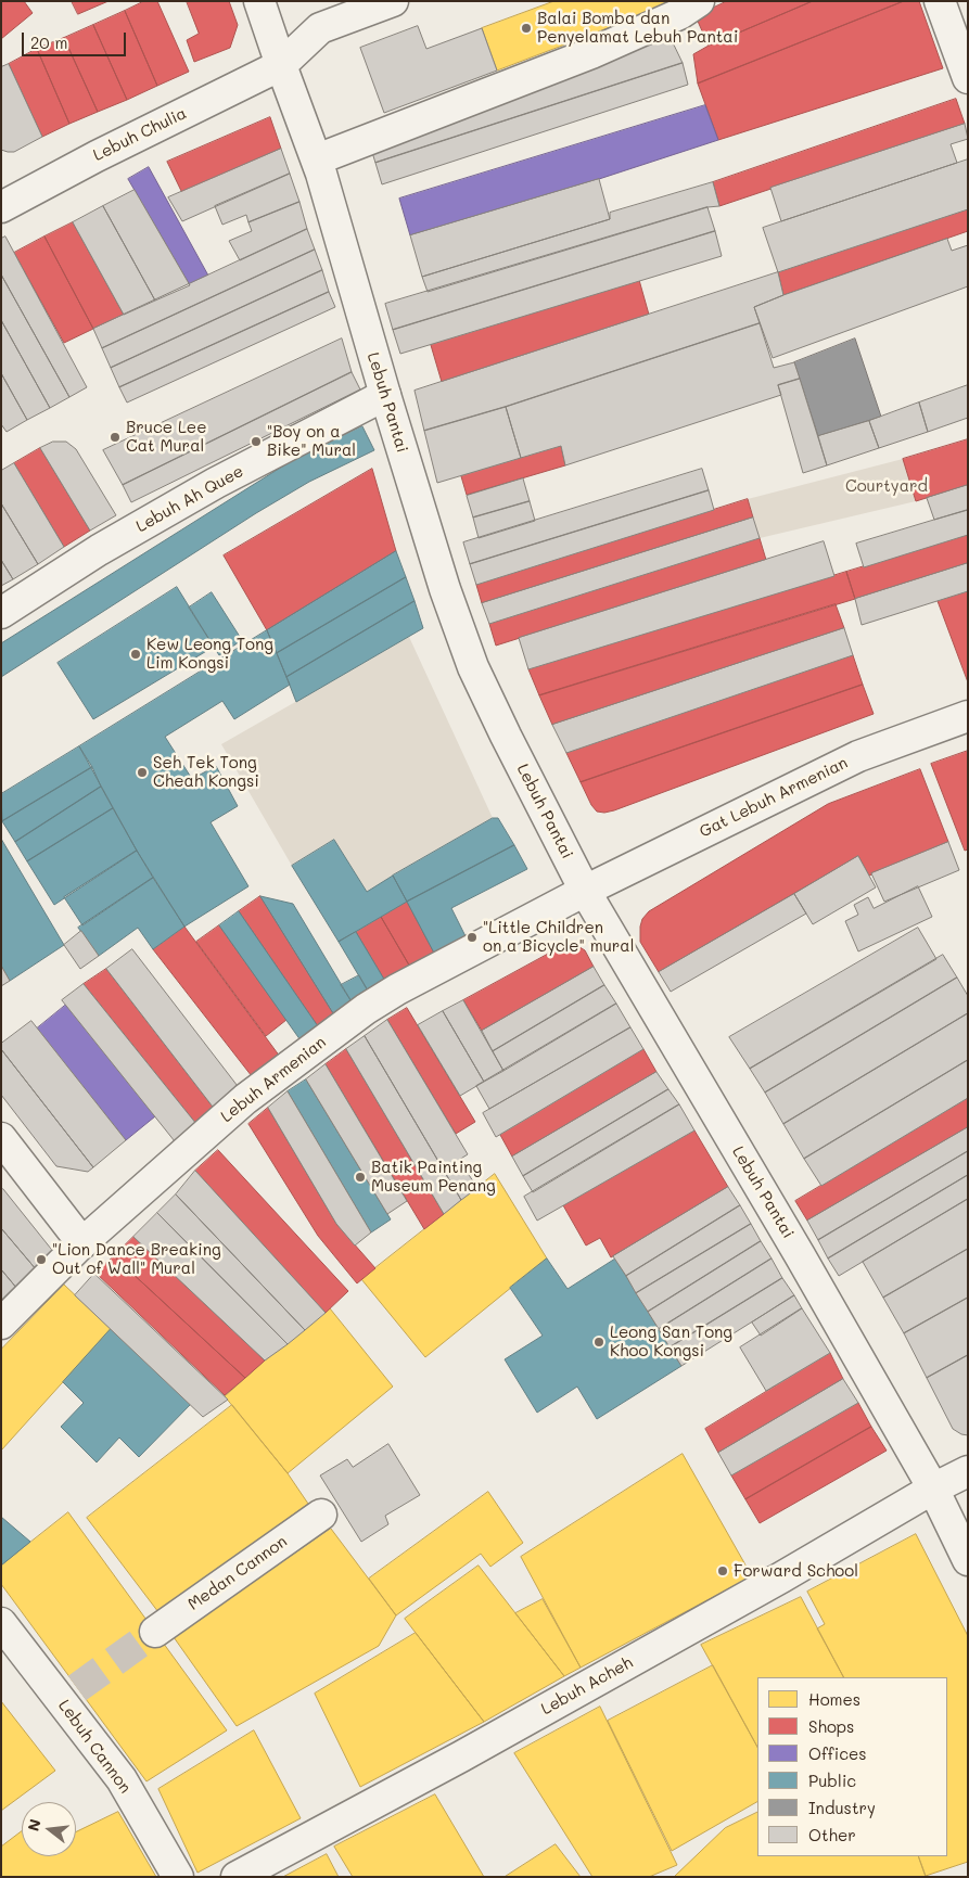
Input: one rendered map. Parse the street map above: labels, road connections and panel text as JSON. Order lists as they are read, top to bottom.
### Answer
{
  "streets": {
    "street": [
      "Lebuh Chulia",
      "Lebuh Pantai",
      "Lebuh Ah Quee",
      "Gat Lebuh Armenian",
      "Lebuh Armenian",
      "Medan Cannon",
      "Lebuh Acheh",
      "Lebuh Cannon"
    ]
  },
  "crossings": [
    ["Lebuh Chulia", "Lebuh Pantai"],
    ["Lebuh Pantai", "Lebuh Ah Quee"],
    ["Lebuh Pantai", "Gat Lebuh Armenian"],
    ["Lebuh Pantai", "Lebuh Armenian"],
    ["Lebuh Pantai", "Lebuh Acheh"],
    ["Gat Lebuh Armenian", "Lebuh Armenian"]
  ],
  "parks": ["Courtyard"],
  "places": [
    "Balai Bomba dan Penyelamat Lebuh Pantai",
    "Bruce Lee Cat Mural",
    "\"Boy on a Bike\" Mural",
    "Kew Leong Tong Lim Kongsi",
    "Seh Tek Tong Cheah Kongsi",
    "\"Little Children on a Bicycle\" mural",
    "Batik Painting Museum Penang",
    "\"Lion Dance Breaking Out of Wall\" Mural",
    "Leong San Tong Khoo Kongsi",
    "Forward School"
  ],
  "legend": [
    "Homes",
    "Shops",
    "Offices",
    "Public",
    "Industry",
    "Other"
  ],
  "scale_bar": "20 m",
  "north": "left"
}
